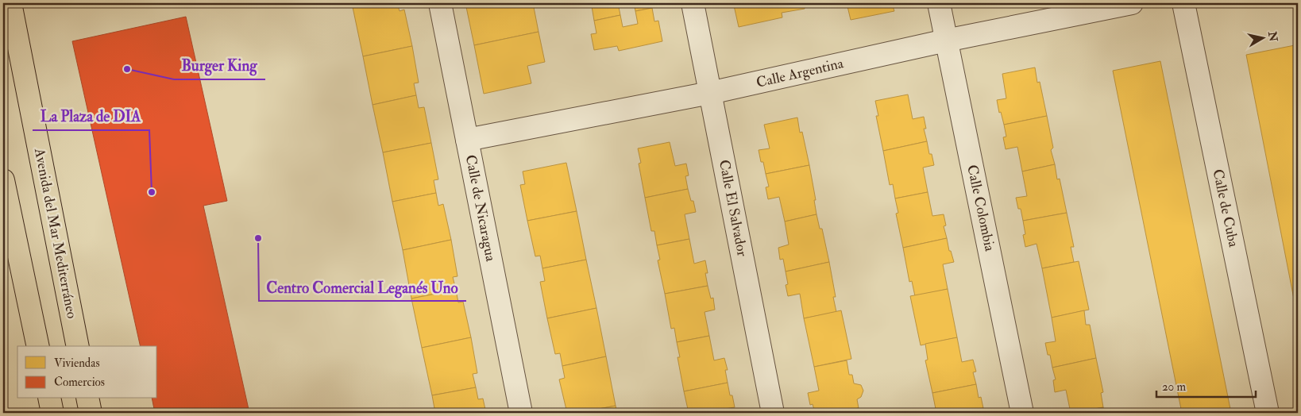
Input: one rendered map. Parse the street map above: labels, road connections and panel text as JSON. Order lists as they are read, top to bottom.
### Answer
{
  "streets": {
    "main road": ["Avenida del Mar Mediterráneo"],
    "street": [
      "Calle Argentina",
      "Calle de Nicaragua",
      "Calle El Salvador",
      "Calle Colombia",
      "Calle de Cuba"
    ]
  },
  "crossings": [
    ["Calle Argentina", "Calle de Nicaragua"],
    ["Calle Argentina", "Calle El Salvador"],
    ["Calle Argentina", "Calle Colombia"]
  ],
  "places": ["Burger King", "La Plaza de DIA", "Centro Comercial Leganés Uno"],
  "legend": ["Viviendas", "Comercios"],
  "scale_bar": "20 m",
  "north": "right"
}
